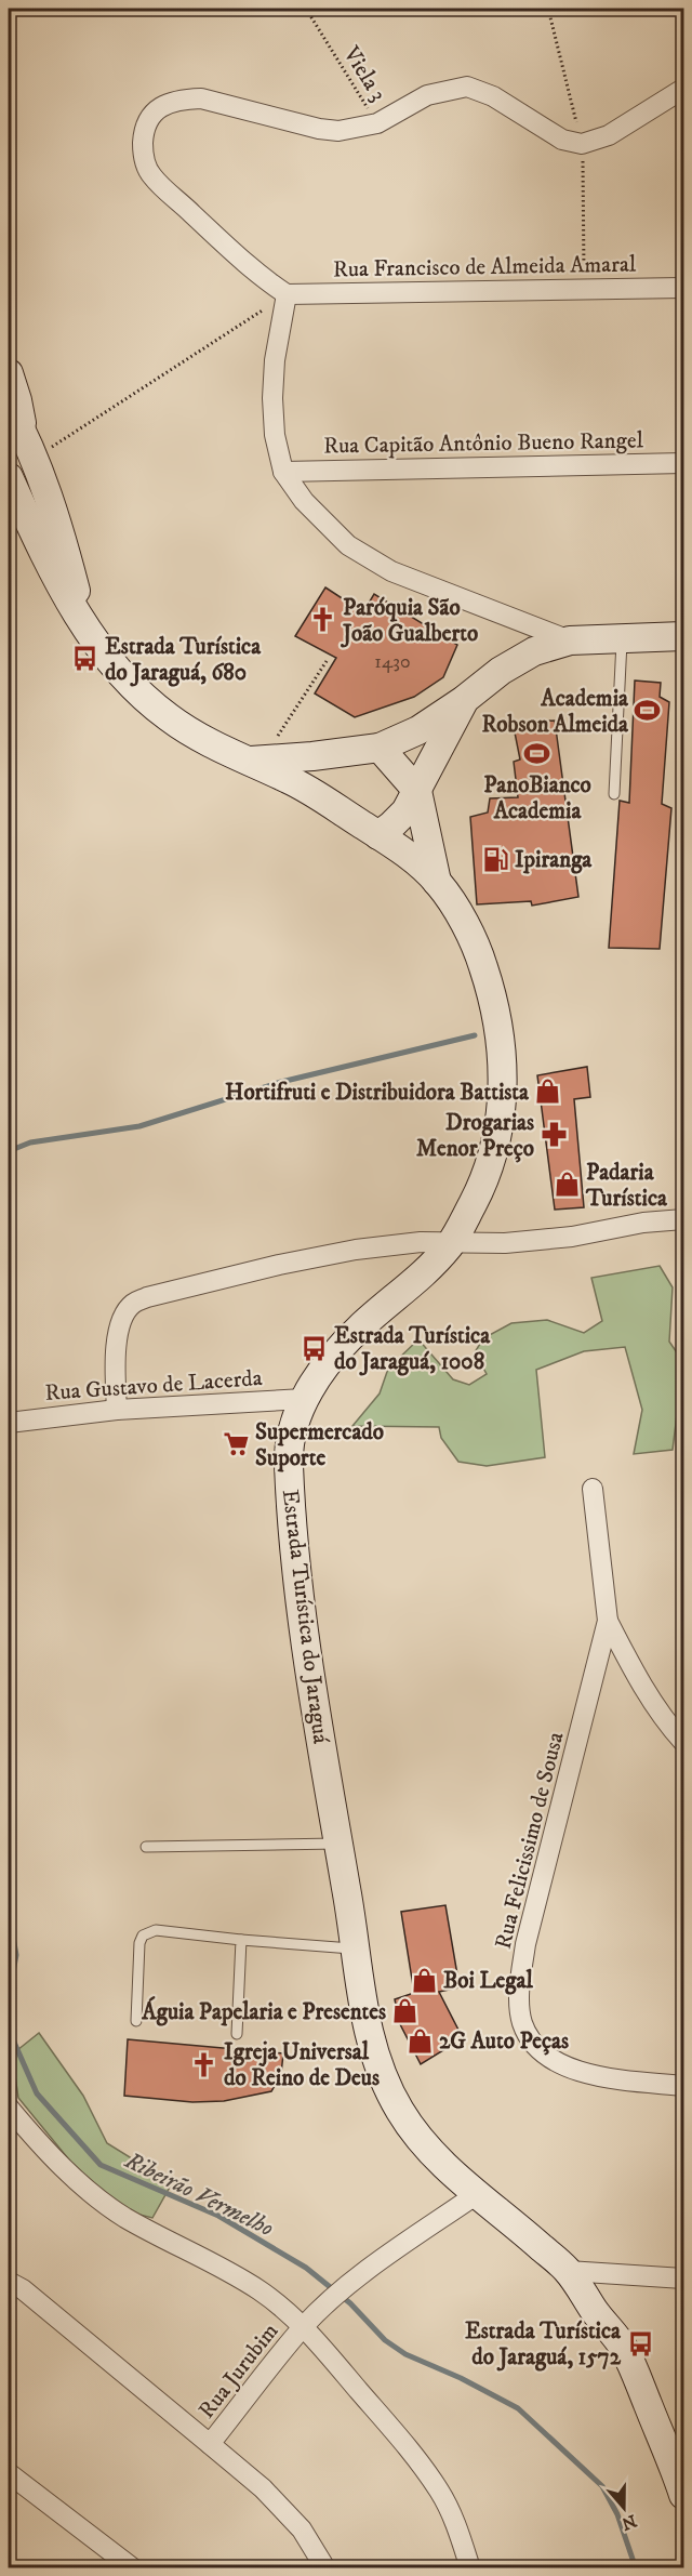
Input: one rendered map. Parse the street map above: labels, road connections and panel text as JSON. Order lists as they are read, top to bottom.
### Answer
{
  "streets": {
    "main road": ["Estrada Turística do Jaraguá"],
    "street": [
      "Rua Francisco de Almeida Amaral",
      "Rua Capitão Antônio Bueno Rangel",
      "Rua Gustavo de Lacerda",
      "Rua Felicissimo de Sousa",
      "Rua Jurubim"
    ],
    "path": ["Viela 3"]
  },
  "crossings": [
    ["Rua Gustavo de Lacerda", "Estrada Turística do Jaraguá"],
    ["Estrada Turística do Jaraguá", "Rua Jurubim"]
  ],
  "water": ["Ribeirão Vermelho"],
  "places": {
    "church": ["Paróquia São João Gualberto", "Igreja Universal do Reino de Deus"],
    "bus stop": ["Estrada Turística do Jaraguá, 680", "Estrada Turística do Jaraguá, 1008", "Estrada Turística do Jaraguá, 1572"],
    "sports": ["Academia Robson Almeida", "PanoBianco Academia"],
    "fuel station": ["Ipiranga"],
    "shop": [
      "Hortifruti e Distribuidora Battista",
      "Padaria Turística",
      "Boi Legal",
      "Águia Papelaria e Presentes",
      "2G Auto Peças"
    ],
    "pharmacy": ["Drogarias Menor Preço"],
    "supermarket": ["Supermercado Suporte"]
  },
  "house_numbers": ["1430"],
  "north": "bottom"
}
